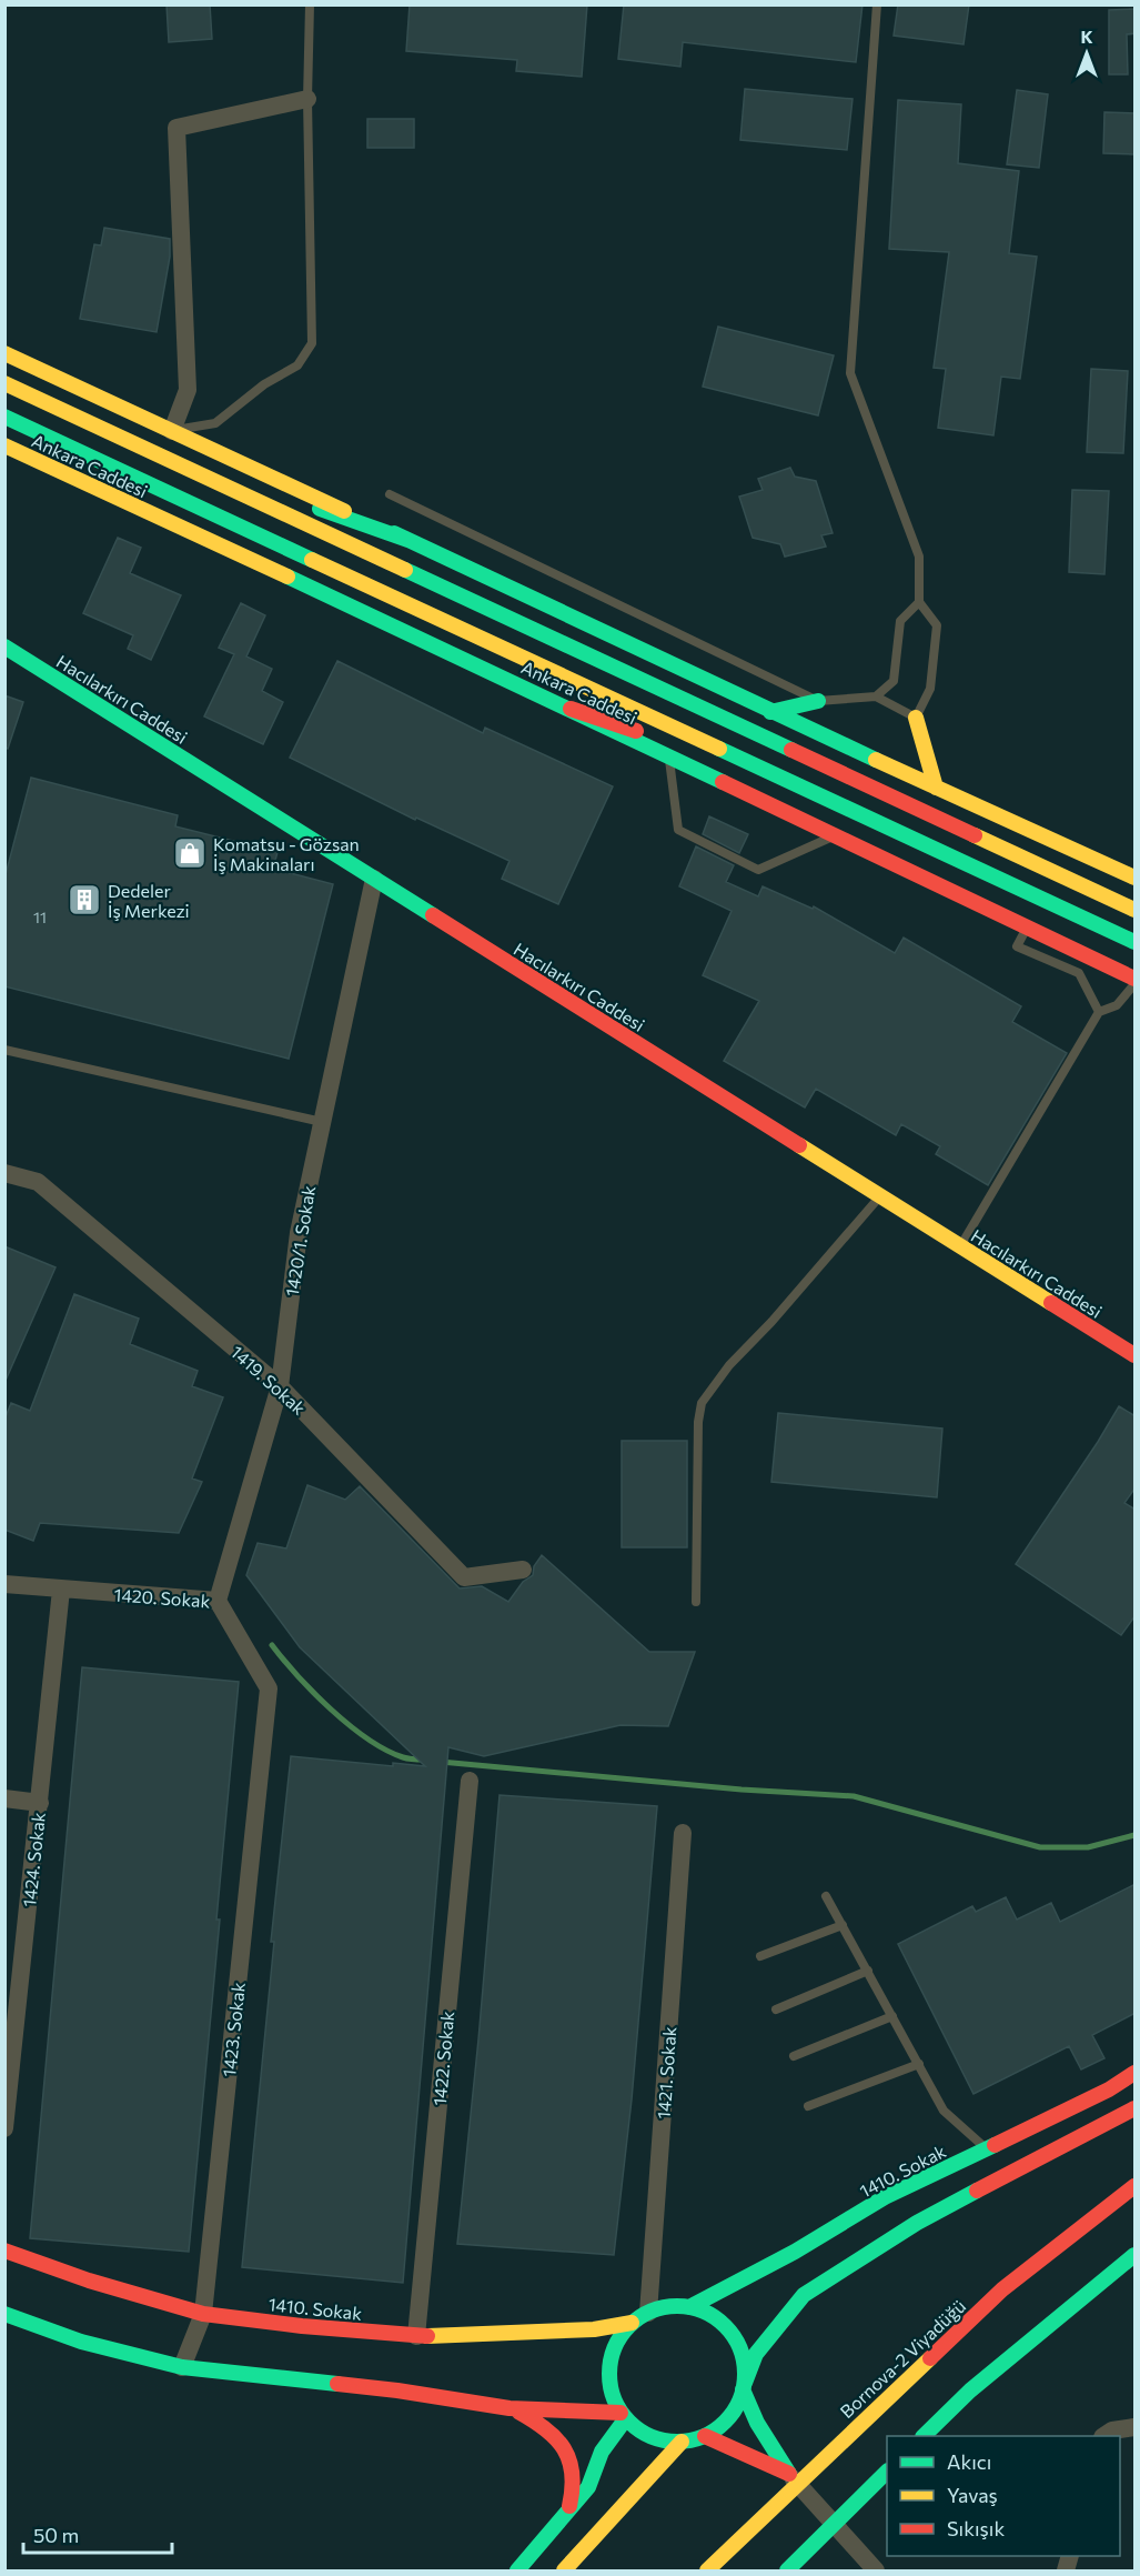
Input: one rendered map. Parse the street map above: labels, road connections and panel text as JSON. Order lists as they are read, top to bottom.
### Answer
{
  "streets": {
    "main road": [
      "Ankara Caddesi",
      "Hacılarkırı Caddesi",
      "1410. Sokak",
      "Bornova-2 Viyadüğü"
    ],
    "street": [
      "1420/1. Sokak",
      "1419. Sokak",
      "1420. Sokak",
      "1424. Sokak",
      "1423. Sokak",
      "1422. Sokak",
      "1421. Sokak"
    ]
  },
  "crossings": [
    ["Hacılarkırı Caddesi", "1420/1. Sokak"],
    ["1420/1. Sokak", "1419. Sokak"],
    ["1420/1. Sokak", "1420. Sokak"],
    ["1420. Sokak", "1424. Sokak"],
    ["1420. Sokak", "1423. Sokak"],
    ["1423. Sokak", "1410. Sokak"],
    ["1422. Sokak", "1410. Sokak"],
    ["1421. Sokak", "1410. Sokak"]
  ],
  "places": {
    "shop": ["Komatsu - Gözsan İş Makinaları"],
    "building": ["Dedeler İş Merkezi"]
  },
  "house_numbers": ["11"],
  "legend": ["Akıcı", "Yavaş", "Sıkışık"],
  "scale_bar": "50 m",
  "north": "top"
}
